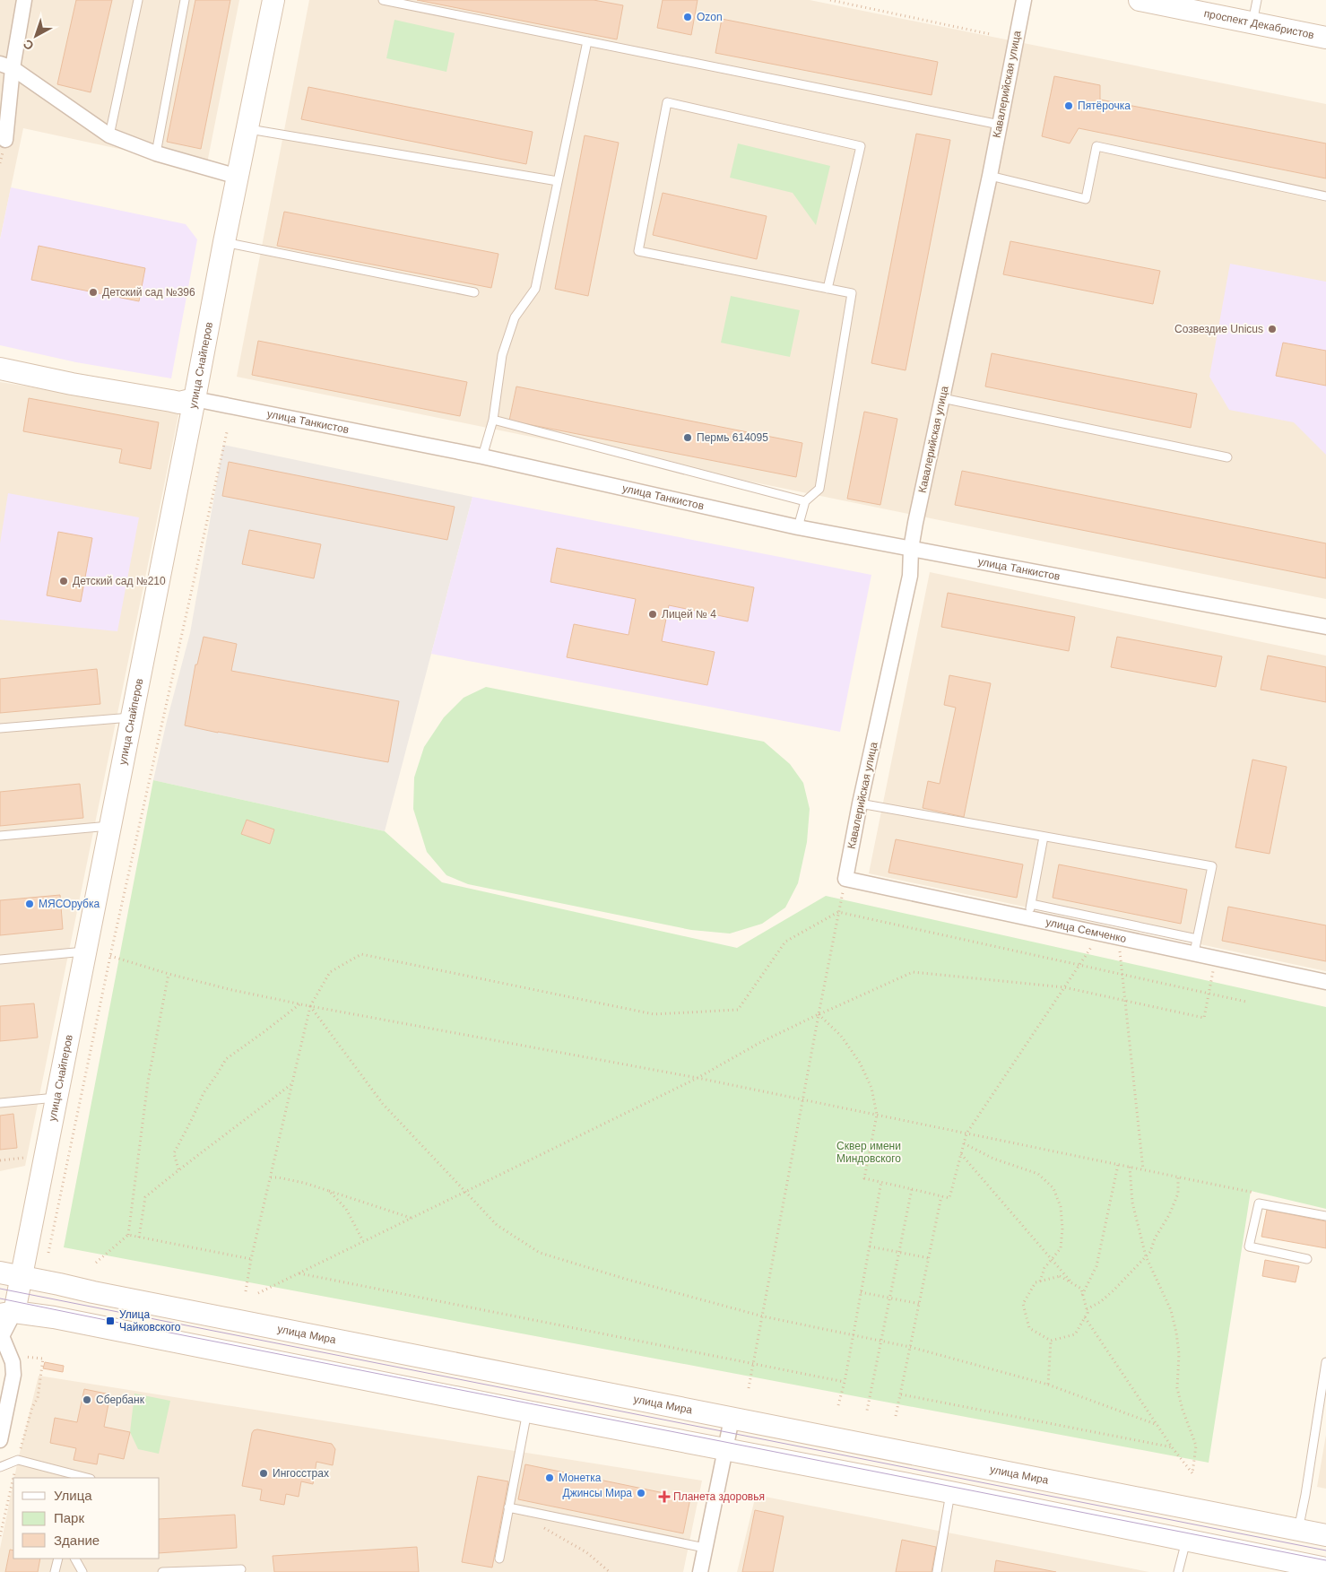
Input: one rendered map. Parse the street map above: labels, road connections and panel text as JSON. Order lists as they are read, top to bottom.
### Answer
{
  "streets": {
    "main road": [
      "проспект Декабристов",
      "улица Снайперов",
      "улица Танкистов",
      "улица Мира"
    ],
    "street": ["Кавалерийская улица", "улица Семченко"]
  },
  "crossings": [
    ["Кавалерийская улица", "улица Танкистов"],
    ["Кавалерийская улица", "улица Семченко"],
    ["улица Снайперов", "улица Танкистов"],
    ["улица Снайперов", "улица Мира"]
  ],
  "parks": ["Сквер имени Миндовского"],
  "places": {
    "other": [
      "Ozon",
      "Пятёрочка",
      "Детский сад №396",
      "Созвездие Unicus",
      "Пермь 614095",
      "Детский сад №210",
      "Лицей № 4",
      "МЯСОрубка",
      "Сбербанк",
      "Ингосстрах",
      "Монетка",
      "Джинсы Мира"
    ],
    "transit": ["Улица Чайковского"],
    "health": ["Планета здоровья"]
  },
  "legend": ["Улица", "Парк", "Здание"],
  "north": "bottom left"
}
